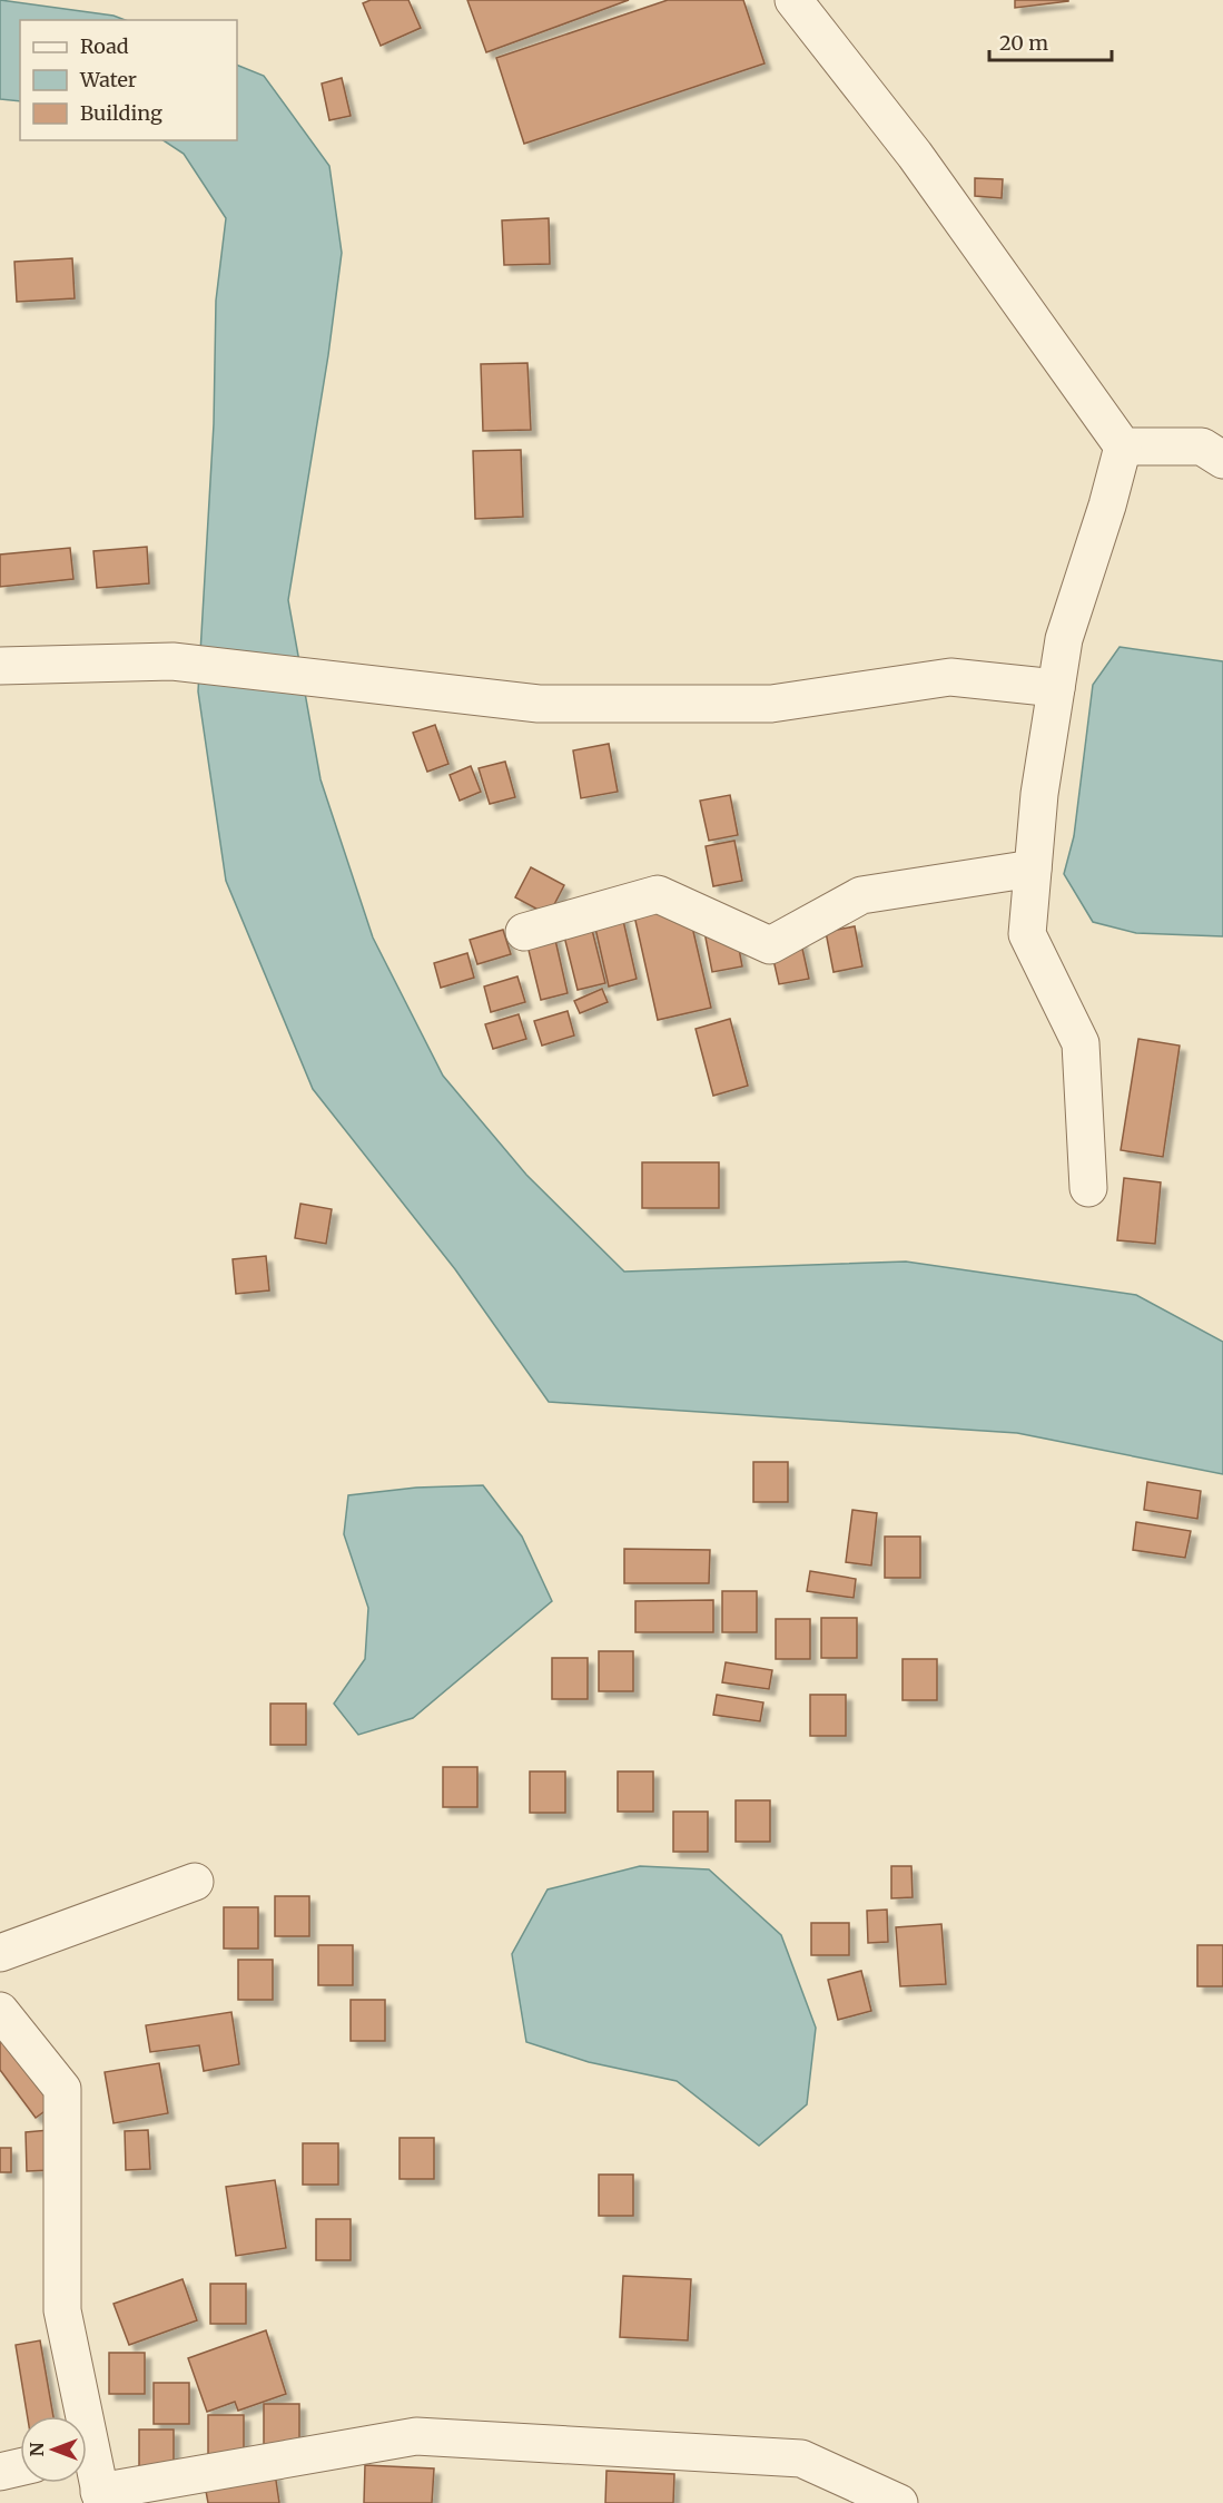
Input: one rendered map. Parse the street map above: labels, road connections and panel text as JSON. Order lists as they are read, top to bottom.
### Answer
{
  "legend": ["Road", "Water", "Building"],
  "scale_bar": "20 m",
  "north": "left"
}
